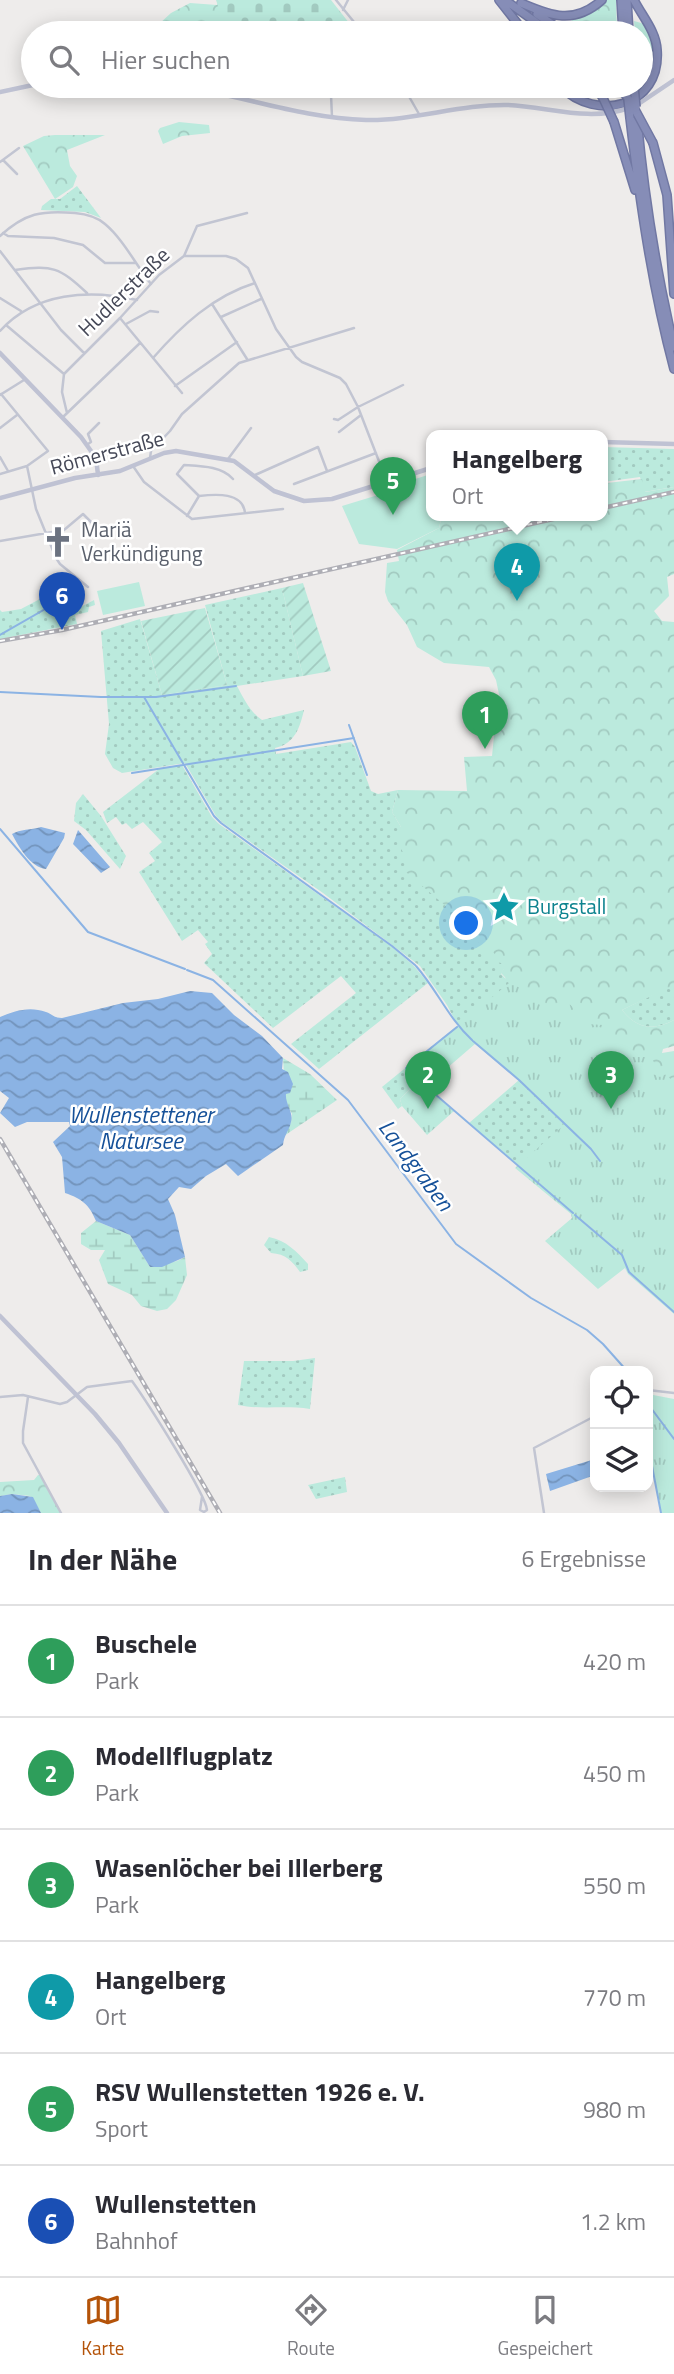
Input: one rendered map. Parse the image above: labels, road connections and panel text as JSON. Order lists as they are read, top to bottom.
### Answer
{
  "streets": {
    "main road": ["Römerstraße"],
    "street": ["Hudlerstraße"]
  },
  "water": ["Wullenstettener Natursee", "Landgraben"],
  "places": {
    "church": ["Mariä Verkündigung"],
    "place": ["Burgstall"]
  },
  "page": {
    "search": "Hier suchen",
    "popup": ["Hangelberg", "Ort"],
    "pins": [
      "5",
      "4",
      "6",
      "1",
      "2",
      "3"
    ],
    "heading": ["In der Nähe", "6 Ergebnisse"],
    "list": [
      {
        "mark": "1",
        "name": "Buschele",
        "note": "Park",
        "value": "420 m"
      },
      {
        "mark": "2",
        "name": "Modellflugplatz",
        "note": "Park",
        "value": "450 m"
      },
      {
        "mark": "3",
        "name": "Wasenlöcher bei Illerberg",
        "note": "Park",
        "value": "550 m"
      },
      {
        "mark": "4",
        "name": "Hangelberg",
        "note": "Ort",
        "value": "770 m"
      },
      {
        "mark": "5",
        "name": "RSV Wullenstetten 1926 e. V.",
        "note": "Sport",
        "value": "980 m"
      },
      {
        "mark": "6",
        "name": "Wullenstetten",
        "note": "Bahnhof",
        "value": "1.2 km"
      }
    ],
    "nav": ["Karte", "Route", "Gespeichert"]
  }
}
